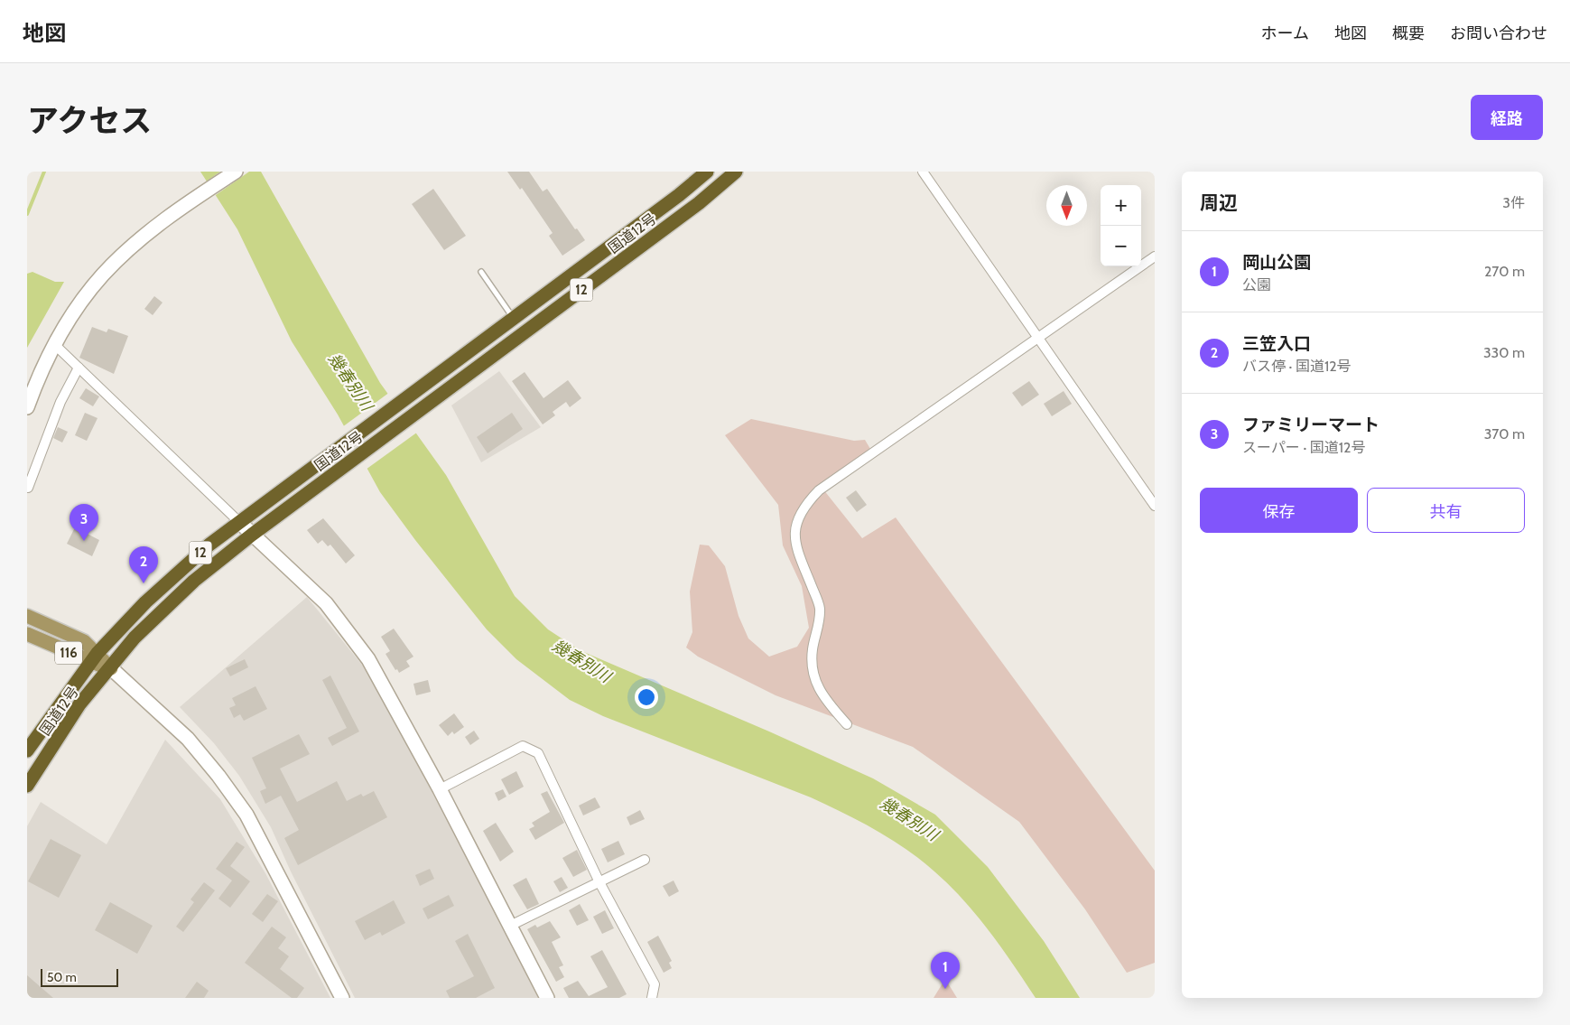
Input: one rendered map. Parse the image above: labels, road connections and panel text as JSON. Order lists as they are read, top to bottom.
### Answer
{
  "streets": {
    "highway": ["国道12号", "12"],
    "main road": ["116"]
  },
  "crossings": [
    ["国道12号", "116"]
  ],
  "water": ["幾春別川"],
  "scale_bar": "50 m",
  "north": "bottom",
  "page": {
    "header": "地図",
    "nav": [
      "ホーム",
      "地図",
      "概要",
      "お問い合わせ"
    ],
    "title": "アクセス",
    "buttons": [
      "経路",
      ["保存", "共有"]
    ],
    "heading": ["周辺", "3件"],
    "map_buttons": ["+", "−"],
    "list": [
      {
        "mark": "1",
        "name": "岡山公園",
        "note": "公園",
        "value": "270 m"
      },
      {
        "mark": "2",
        "name": "三笠入口",
        "note": "バス停 · 国道12号",
        "value": "330 m"
      },
      {
        "mark": "3",
        "name": "ファミリーマート",
        "note": "スーパー · 国道12号",
        "value": "370 m"
      }
    ],
    "pins": ["3", "2", "1"],
    "scale": "50 m"
  }
}
